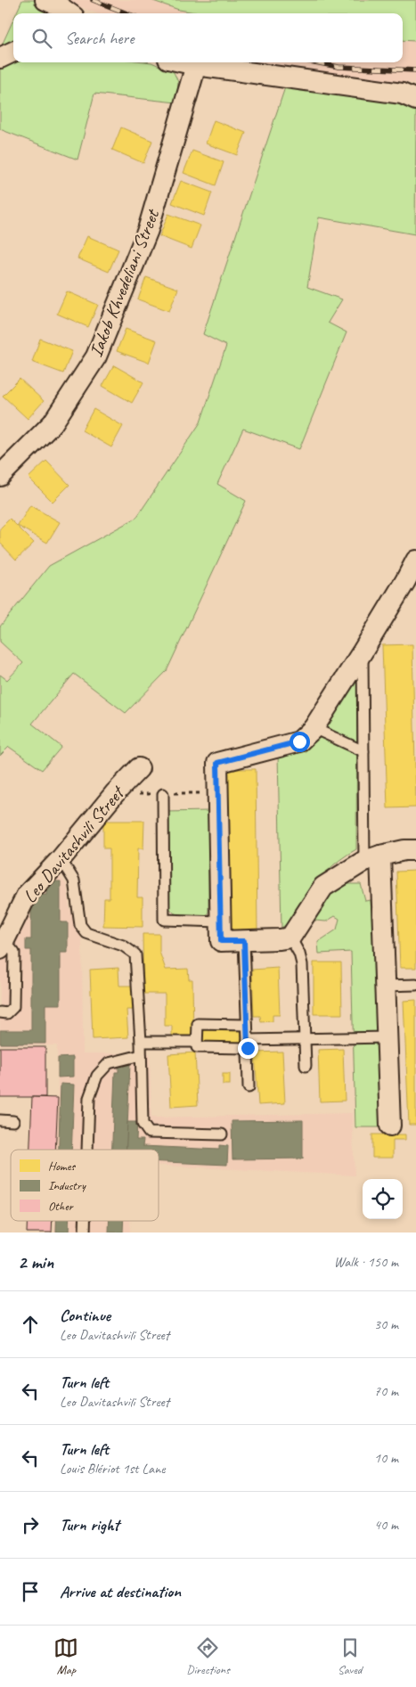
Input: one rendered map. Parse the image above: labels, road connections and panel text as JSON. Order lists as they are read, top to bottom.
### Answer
{
  "streets": {
    "street": ["Iakob Khvedeliani Street", "Leo Davitashvili Street"]
  },
  "legend": ["Homes", "Industry", "Other"],
  "page": {
    "search": "Search here",
    "heading": ["2 min", "Walk · 150 m"],
    "list": [
      ["Continue", "Leo Davitashvili Street", "30 m"],
      ["Turn left", "Leo Davitashvili Street", "70 m"],
      ["Turn left", "Louis Blériot 1st Lane", "10 m"],
      ["Turn right", "40 m"],
      "Arrive at destination"
    ],
    "nav": ["Map", "Directions", "Saved"]
  }
}
